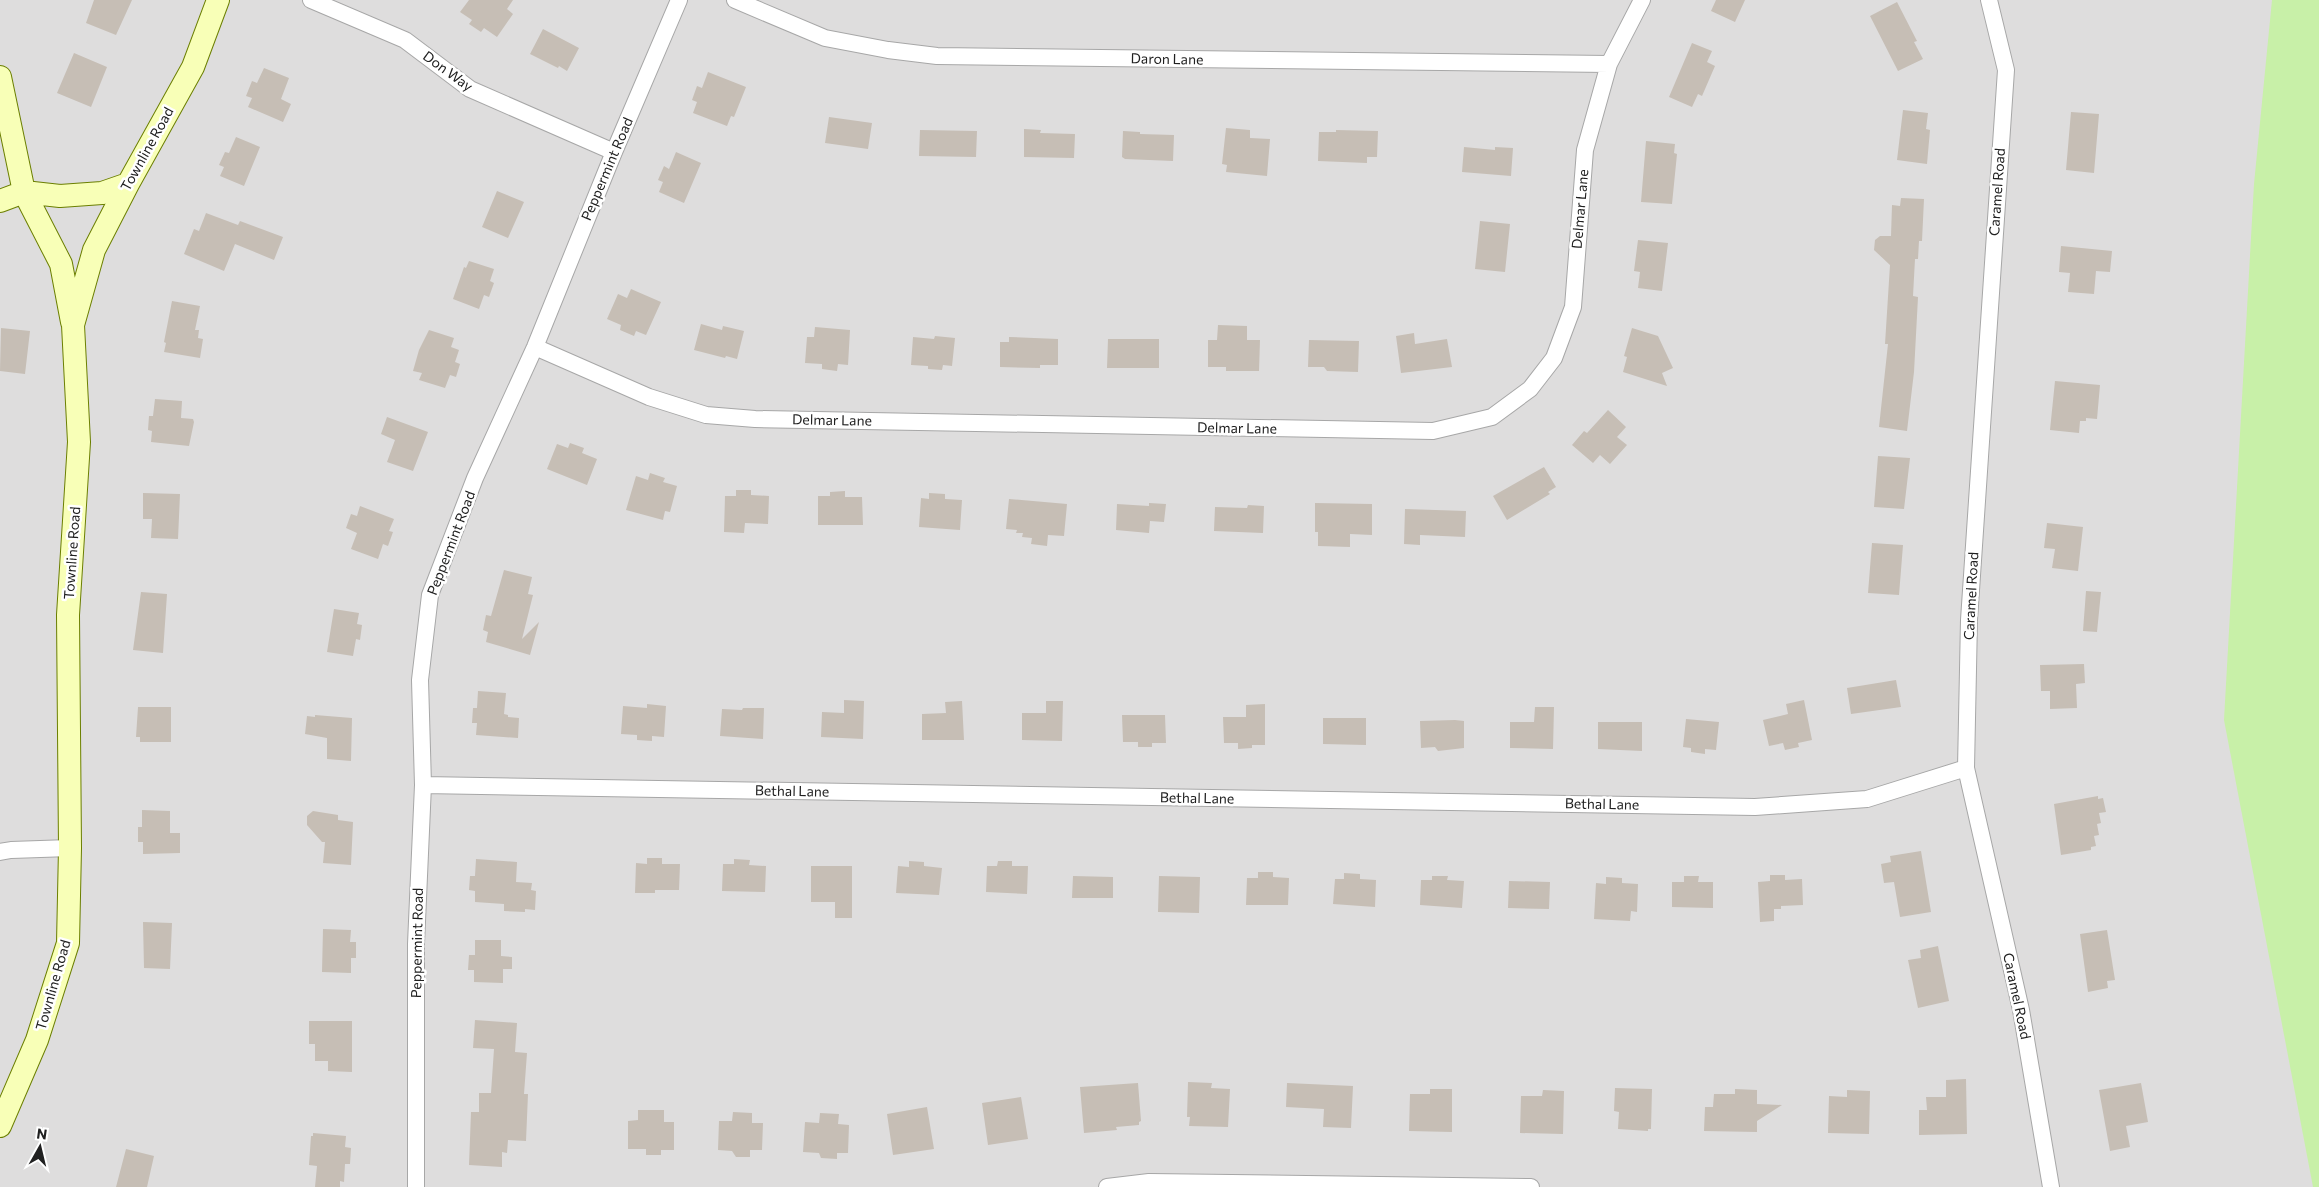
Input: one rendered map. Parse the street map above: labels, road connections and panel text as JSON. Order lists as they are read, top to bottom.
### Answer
{
  "streets": {
    "main road": ["Townline Road"],
    "street": [
      "Daron Lane",
      "Don Way",
      "Peppermint Road",
      "Caramel Road",
      "Delmar Lane",
      "Bethal Lane"
    ]
  },
  "crossings": [
    ["Daron Lane", "Delmar Lane"],
    ["Don Way", "Peppermint Road"],
    ["Peppermint Road", "Delmar Lane"],
    ["Peppermint Road", "Bethal Lane"],
    ["Caramel Road", "Bethal Lane"]
  ],
  "north": "top"
}
